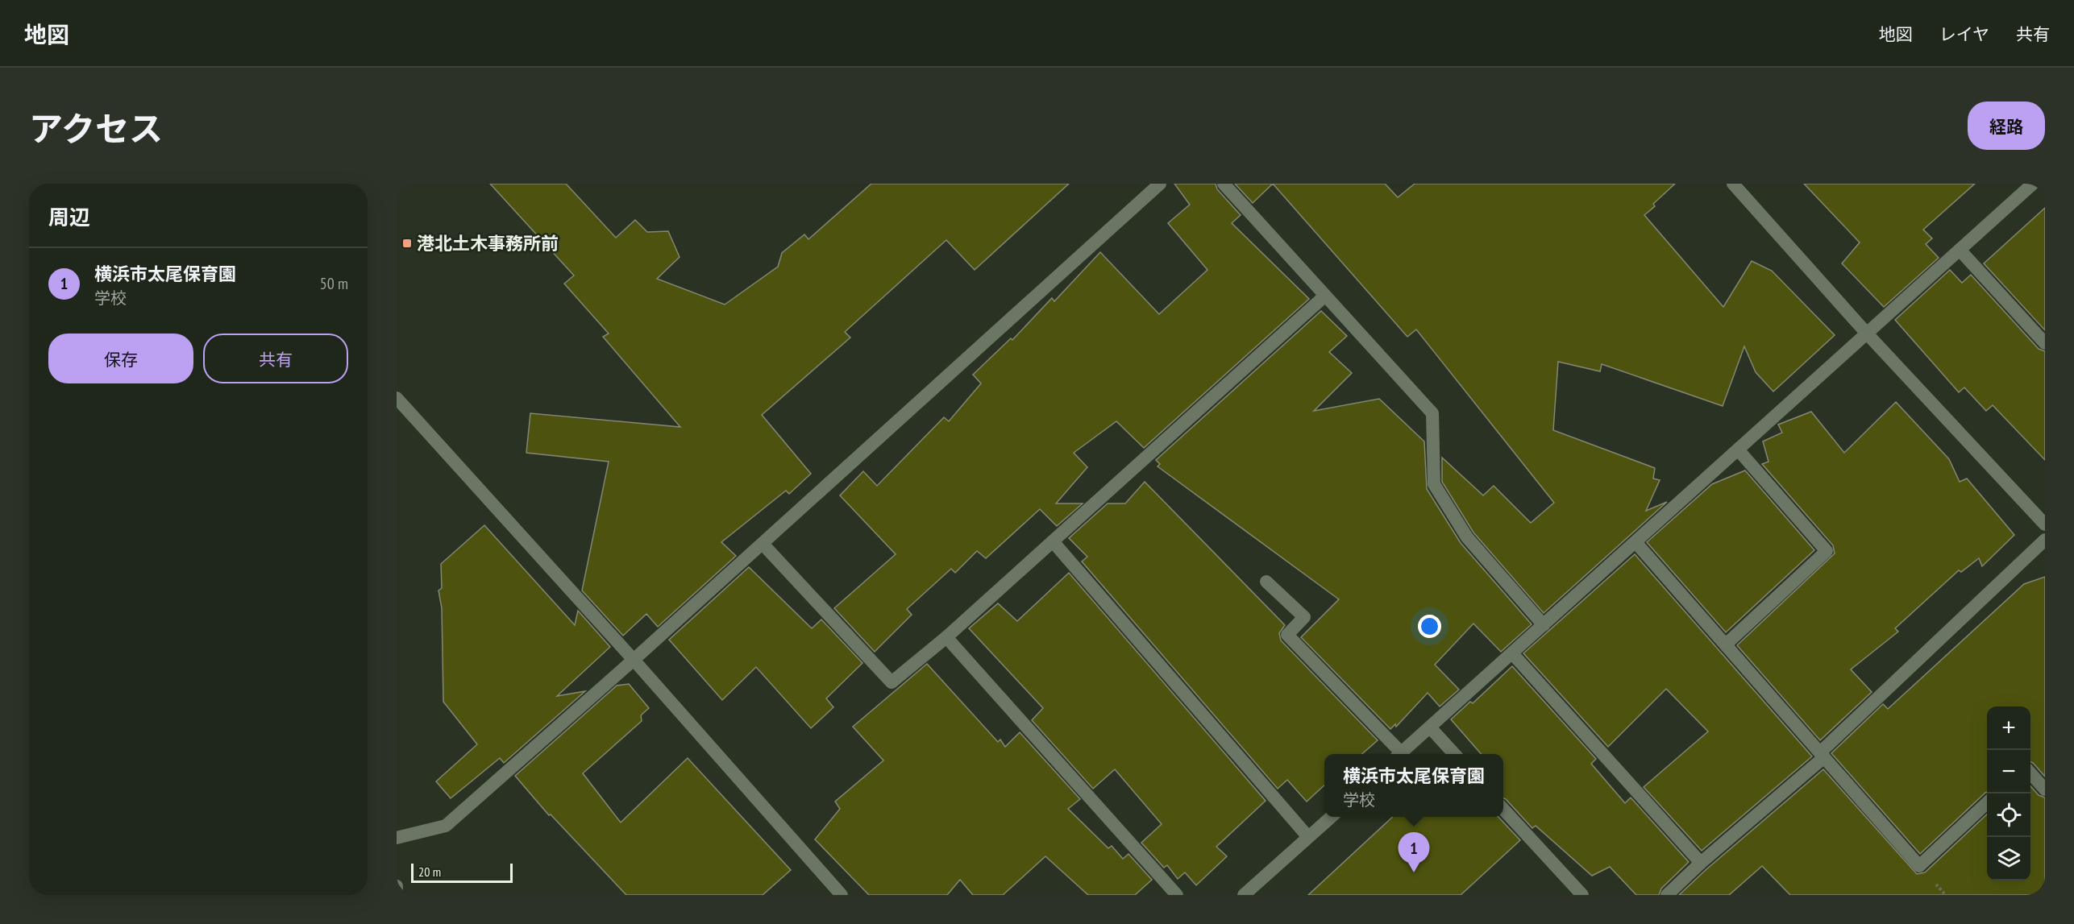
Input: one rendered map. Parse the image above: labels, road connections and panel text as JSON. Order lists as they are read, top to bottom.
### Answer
{
  "places": {
    "transit": ["港北土木事務所前"]
  },
  "scale_bar": "20 m",
  "page": {
    "header": "地図",
    "nav": ["地図", "レイヤ", "共有"],
    "title": "アクセス",
    "buttons": [
      "経路",
      ["保存", "共有"]
    ],
    "heading": "周辺",
    "list": [
      {
        "mark": "1",
        "name": "横浜市太尾保育園",
        "note": "学校",
        "value": "50 m"
      }
    ],
    "map_buttons": ["+", "−"],
    "popup": ["横浜市太尾保育園", "学校"],
    "pins": "1",
    "scale": "20 m"
  }
}
